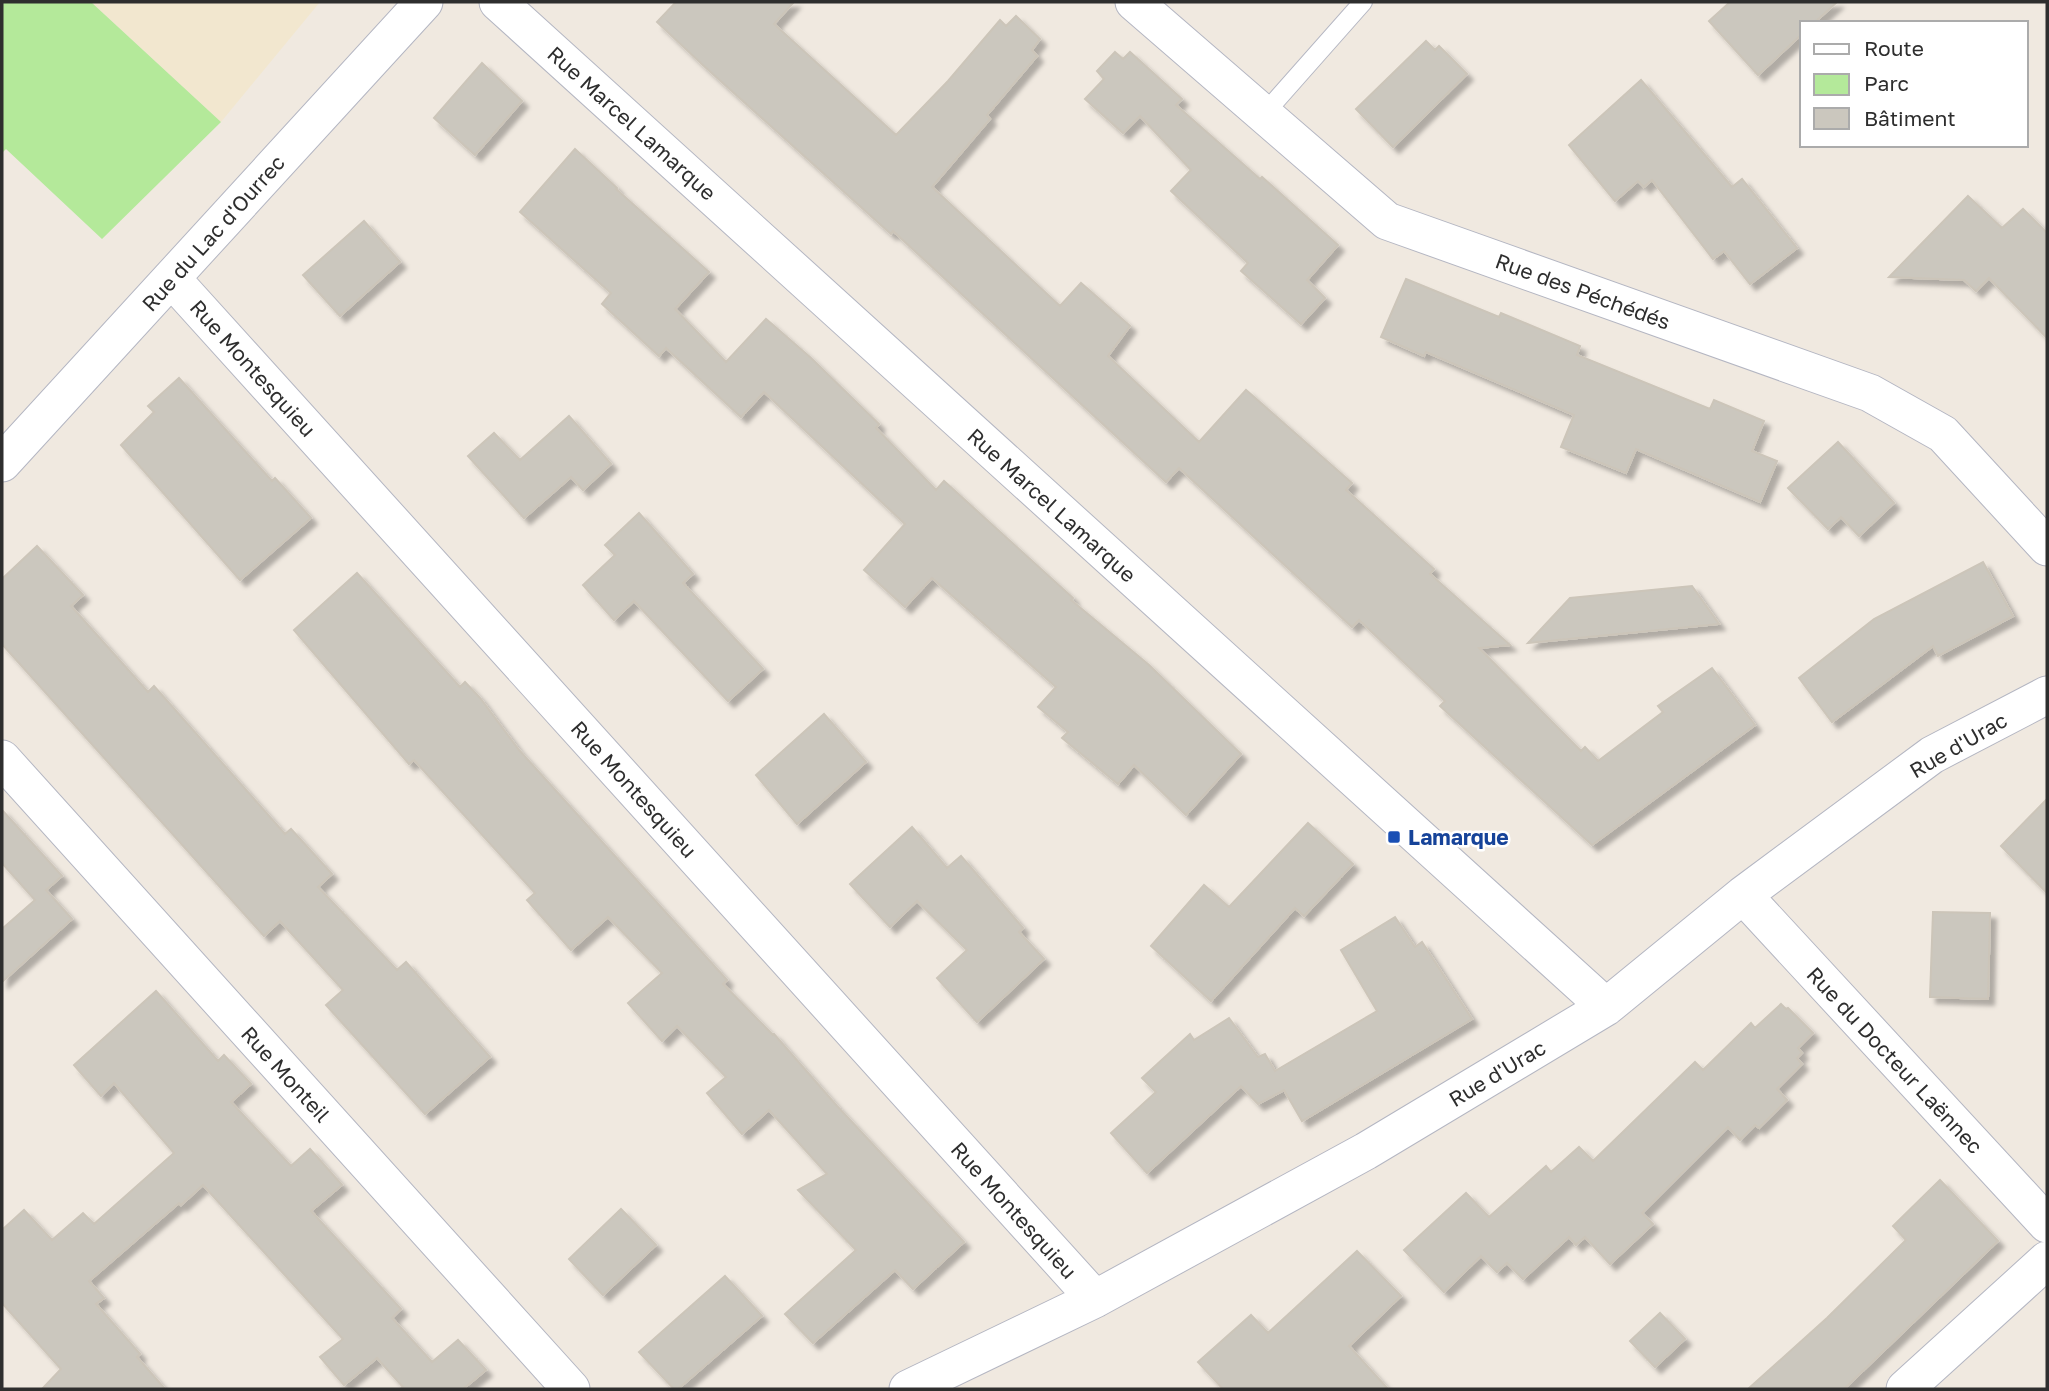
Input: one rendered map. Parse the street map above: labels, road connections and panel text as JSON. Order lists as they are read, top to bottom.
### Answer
{
  "streets": {
    "street": [
      "Rue Marcel Lamarque",
      "Rue du Lac d'Ourrec",
      "Rue des Péchédés",
      "Rue Montesquieu",
      "Rue d'Urac",
      "Rue du Docteur Laënnec",
      "Rue Monteil"
    ]
  },
  "crossings": [
    ["Rue Marcel Lamarque", "Rue d'Urac"],
    ["Rue du Lac d'Ourrec", "Rue Montesquieu"],
    ["Rue Montesquieu", "Rue d'Urac"],
    ["Rue d'Urac", "Rue du Docteur Laënnec"]
  ],
  "places": {
    "transit": ["Lamarque"]
  },
  "legend": ["Route", "Parc", "Bâtiment"]
}
